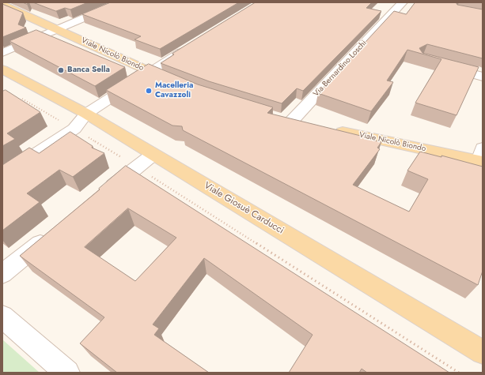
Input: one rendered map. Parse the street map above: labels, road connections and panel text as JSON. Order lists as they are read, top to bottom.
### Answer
{
  "streets": {
    "main road": ["Viale Nicolò Biondo", "Viale Giosuè Carducci"],
    "street": ["Via Bernardino Loschi"]
  },
  "places": ["Banca Sella", "Macelleria Cavazzoli"]
}
